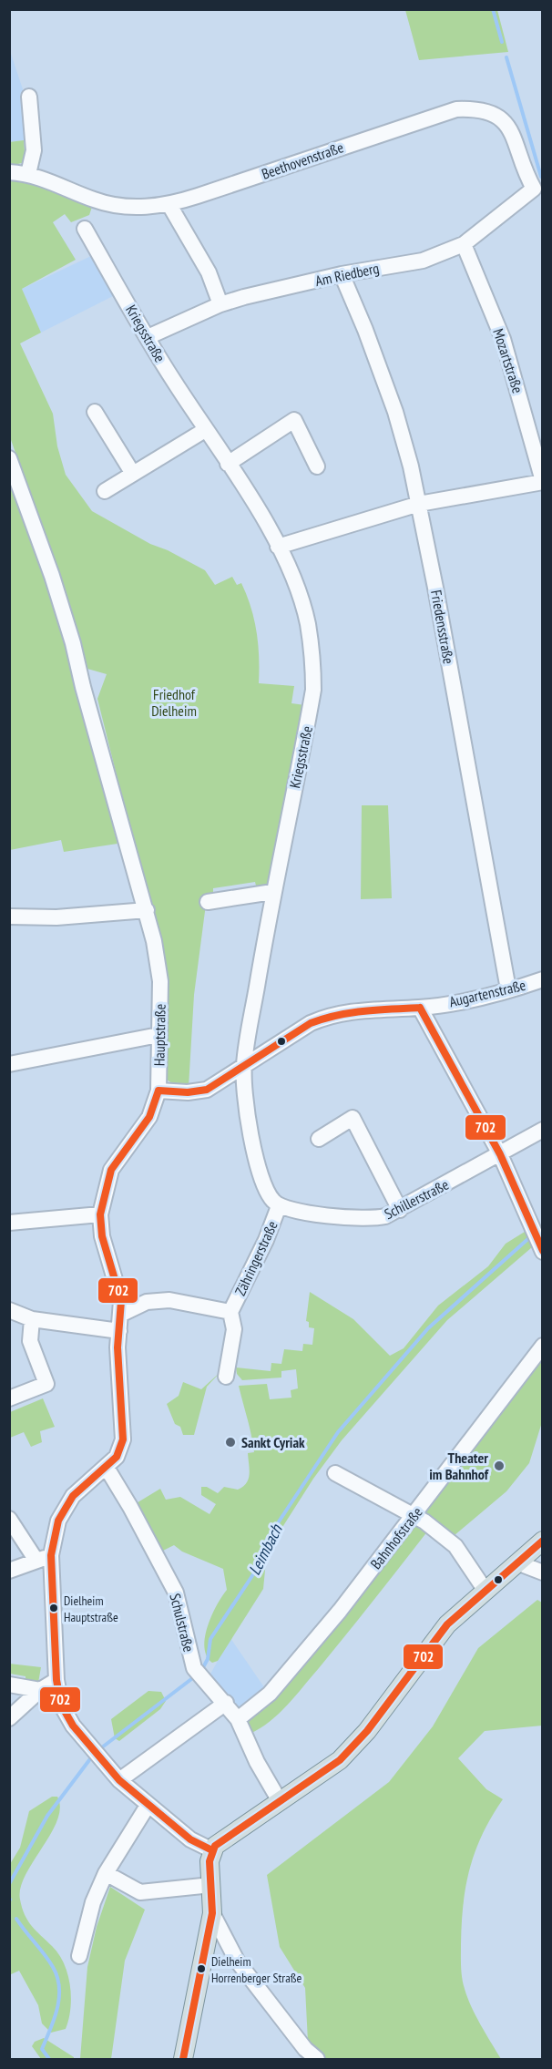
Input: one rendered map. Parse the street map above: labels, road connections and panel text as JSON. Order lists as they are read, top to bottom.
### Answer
{
  "streets": {
    "street": [
      "Beethovenstraße",
      "Am Riedberg",
      "Kriegsstraße",
      "Mozartstraße",
      "Friedensstraße",
      "Augartenstraße",
      "Hauptstraße",
      "Schillerstraße",
      "Zähringerstraße",
      "Bahnhofstraße",
      "Schulstraße"
    ]
  },
  "crossings": [
    ["Beethovenstraße", "Am Riedberg"],
    ["Am Riedberg", "Kriegsstraße"],
    ["Am Riedberg", "Mozartstraße"],
    ["Am Riedberg", "Friedensstraße"],
    ["Kriegsstraße", "Mozartstraße"],
    ["Kriegsstraße", "Augartenstraße"],
    ["Kriegsstraße", "Zähringerstraße"],
    ["Mozartstraße", "Friedensstraße"],
    ["Friedensstraße", "Augartenstraße"],
    ["Augartenstraße", "Hauptstraße"],
    ["Augartenstraße", "Zähringerstraße"],
    ["Hauptstraße", "Zähringerstraße"],
    ["Hauptstraße", "Schulstraße"],
    ["Schillerstraße", "Zähringerstraße"],
    ["Bahnhofstraße", "Schulstraße"]
  ],
  "water": ["Leimbach"],
  "parks": ["Friedhof Dielheim"],
  "places": [
    "Sankt Cyriak",
    "Theater im Bahnhof",
    "Dielheim Hauptstraße",
    "Dielheim Horrenberger Straße"
  ],
  "lines": ["transit line 702"]
}
